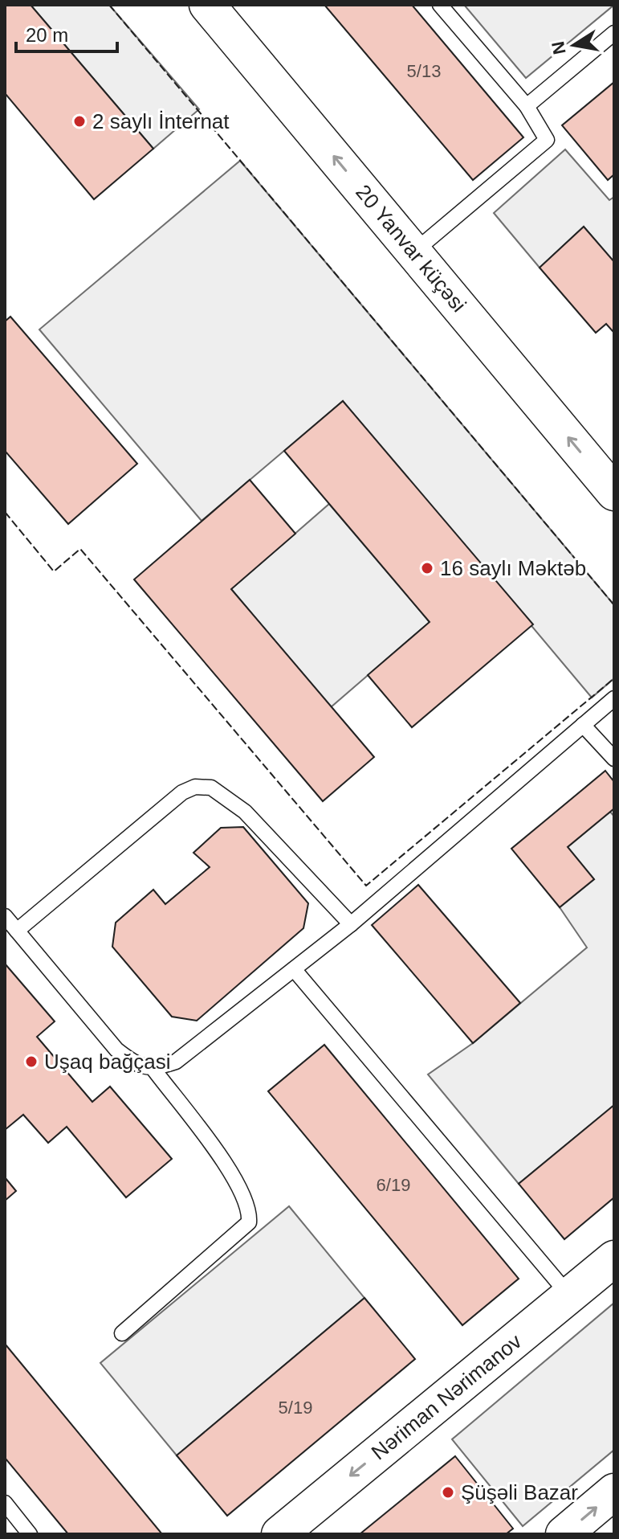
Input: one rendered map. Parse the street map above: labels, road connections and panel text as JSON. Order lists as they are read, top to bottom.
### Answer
{
  "streets": {
    "street": ["20 Yanvar küçəsi", "Nəriman Nərimanov"]
  },
  "one_way": ["20 Yanvar küçəsi", "Nəriman Nərimanov"],
  "places": [
    "2 saylı İnternat",
    "16 saylı Məktəb",
    "Uşaq bağçasi",
    "Şüşəli Bazar"
  ],
  "house_numbers": ["5/13", "6/19", "5/19"],
  "scale_bar": "20 m",
  "north": "left"
}
